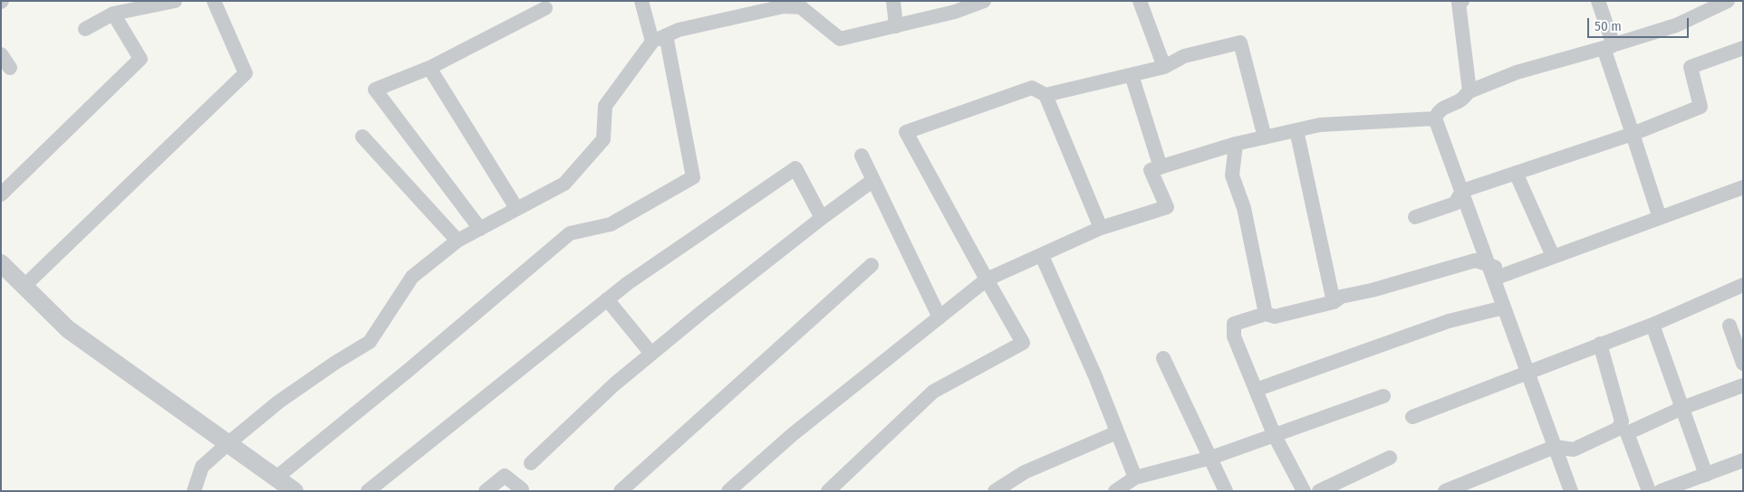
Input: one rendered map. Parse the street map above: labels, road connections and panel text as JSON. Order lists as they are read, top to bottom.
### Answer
{
  "scale_bar": "50 m"
}
